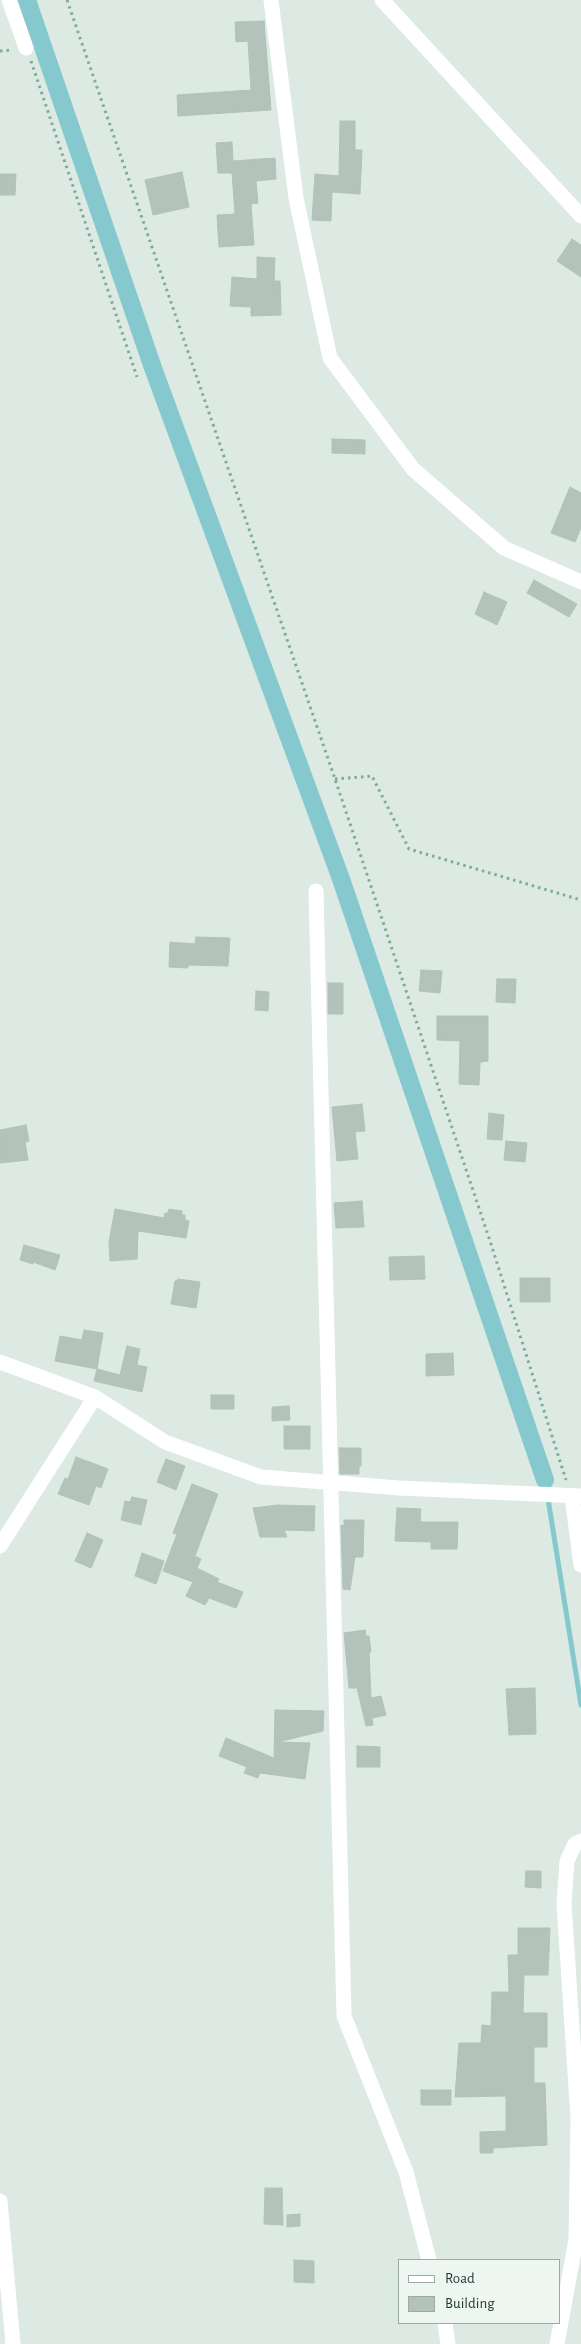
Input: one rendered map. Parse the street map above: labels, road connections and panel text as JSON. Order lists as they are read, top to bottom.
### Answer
{
  "legend": ["Road", "Building"]
}
